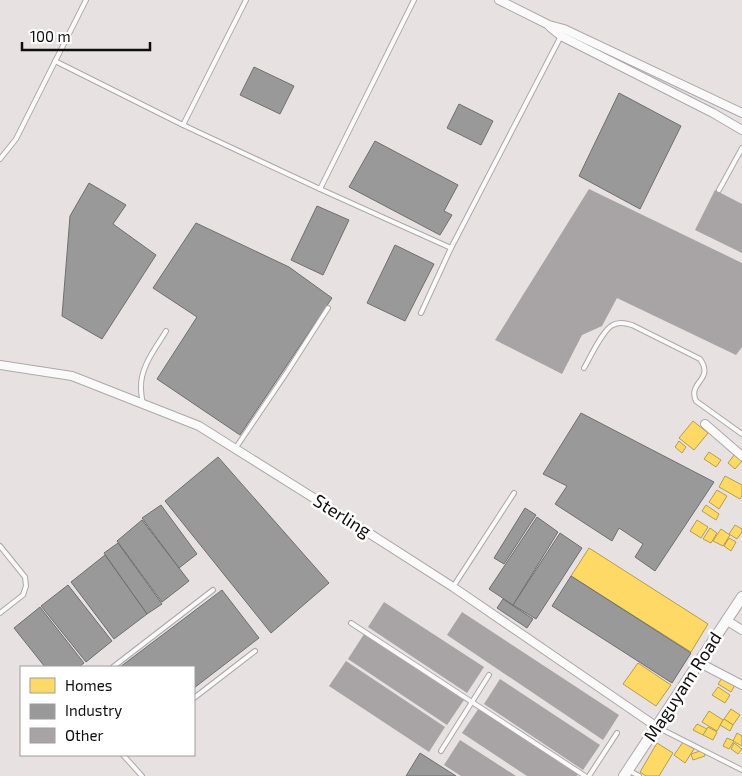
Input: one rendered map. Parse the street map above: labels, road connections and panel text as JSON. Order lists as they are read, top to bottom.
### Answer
{
  "streets": {
    "main road": ["Maguyam Road"],
    "street": ["Sterling"]
  },
  "crossings": [
    ["Sterling", "Maguyam Road"]
  ],
  "legend": ["Homes", "Industry", "Other"],
  "scale_bar": "100 m"
}
